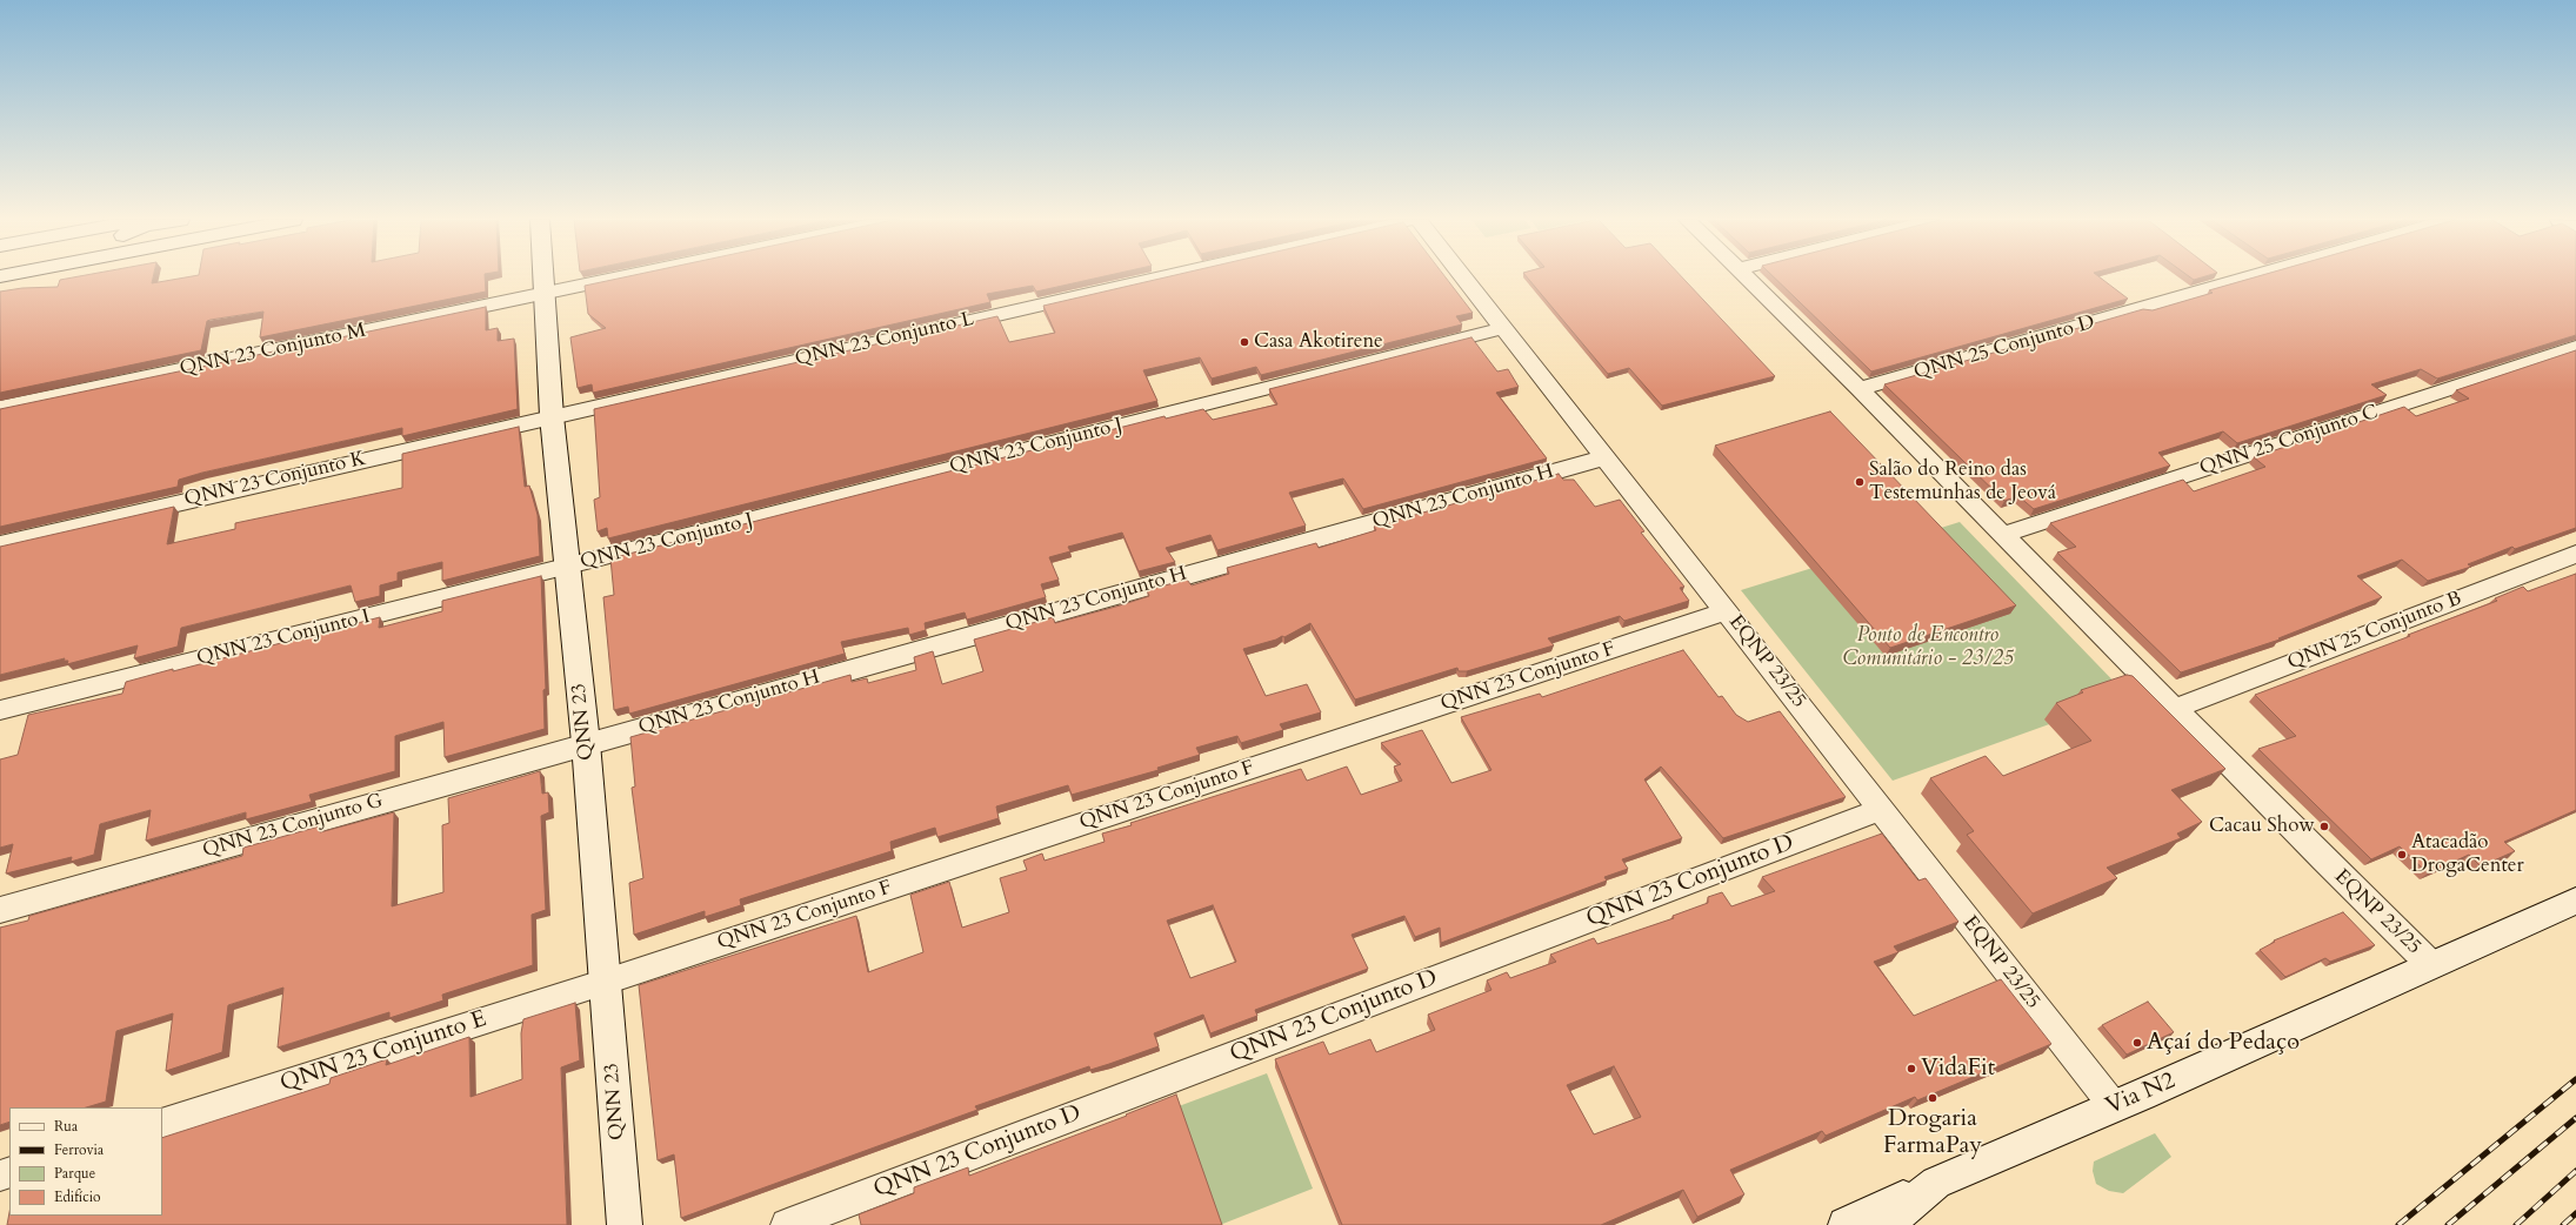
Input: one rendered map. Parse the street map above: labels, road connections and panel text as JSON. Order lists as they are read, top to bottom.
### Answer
{
  "streets": {
    "main road": ["QNN 23", "Via N2"],
    "street": [
      "QNN 23 Conjunto L",
      "QNN 25 Conjunto D",
      "QNN 23 Conjunto M",
      "QNN 25 Conjunto C",
      "QNN 23 Conjunto J",
      "QNN 23 Conjunto K",
      "QNN 23 Conjunto H",
      "QNN 25 Conjunto B",
      "QNN 23 Conjunto I",
      "EQNP 23/25",
      "QNN 23 Conjunto F",
      "QNN 23 Conjunto G",
      "QNN 23 Conjunto D",
      "QNN 23 Conjunto E"
    ]
  },
  "crossings": [
    ["QNN 23 Conjunto L", "QNN 23 Conjunto K"],
    ["QNN 23 Conjunto L", "QNN 23"],
    ["QNN 25 Conjunto D", "EQNP 23/25"],
    ["QNN 23 Conjunto M", "QNN 23"],
    ["QNN 25 Conjunto C", "EQNP 23/25"],
    ["QNN 23 Conjunto J", "QNN 23 Conjunto I"],
    ["QNN 23 Conjunto J", "EQNP 23/25"],
    ["QNN 23 Conjunto J", "QNN 23"],
    ["QNN 23 Conjunto K", "QNN 23"],
    ["QNN 23 Conjunto H", "EQNP 23/25"],
    ["QNN 23 Conjunto H", "QNN 23"],
    ["QNN 23 Conjunto H", "QNN 23 Conjunto G"],
    ["QNN 25 Conjunto B", "EQNP 23/25"],
    ["QNN 23 Conjunto I", "QNN 23"],
    ["EQNP 23/25", "QNN 23 Conjunto F"],
    ["EQNP 23/25", "QNN 23 Conjunto D"],
    ["EQNP 23/25", "Via N2"],
    ["QNN 23 Conjunto F", "QNN 23"],
    ["QNN 23 Conjunto F", "QNN 23 Conjunto E"],
    ["QNN 23", "QNN 23 Conjunto G"],
    ["QNN 23", "QNN 23 Conjunto E"]
  ],
  "parks": ["Ponto de Encontro Comunitário - 23/25"],
  "places": [
    "Casa Akotirene",
    "Salão do Reino das Testemunhas de Jeová",
    "Cacau Show",
    "Atacadão DrogaCenter",
    "Açaí do Pedaço",
    "VidaFit",
    "Drogaria FarmaPay"
  ],
  "legend": [
    "Rua",
    "Ferrovia",
    "Parque",
    "Edifício"
  ]
}
